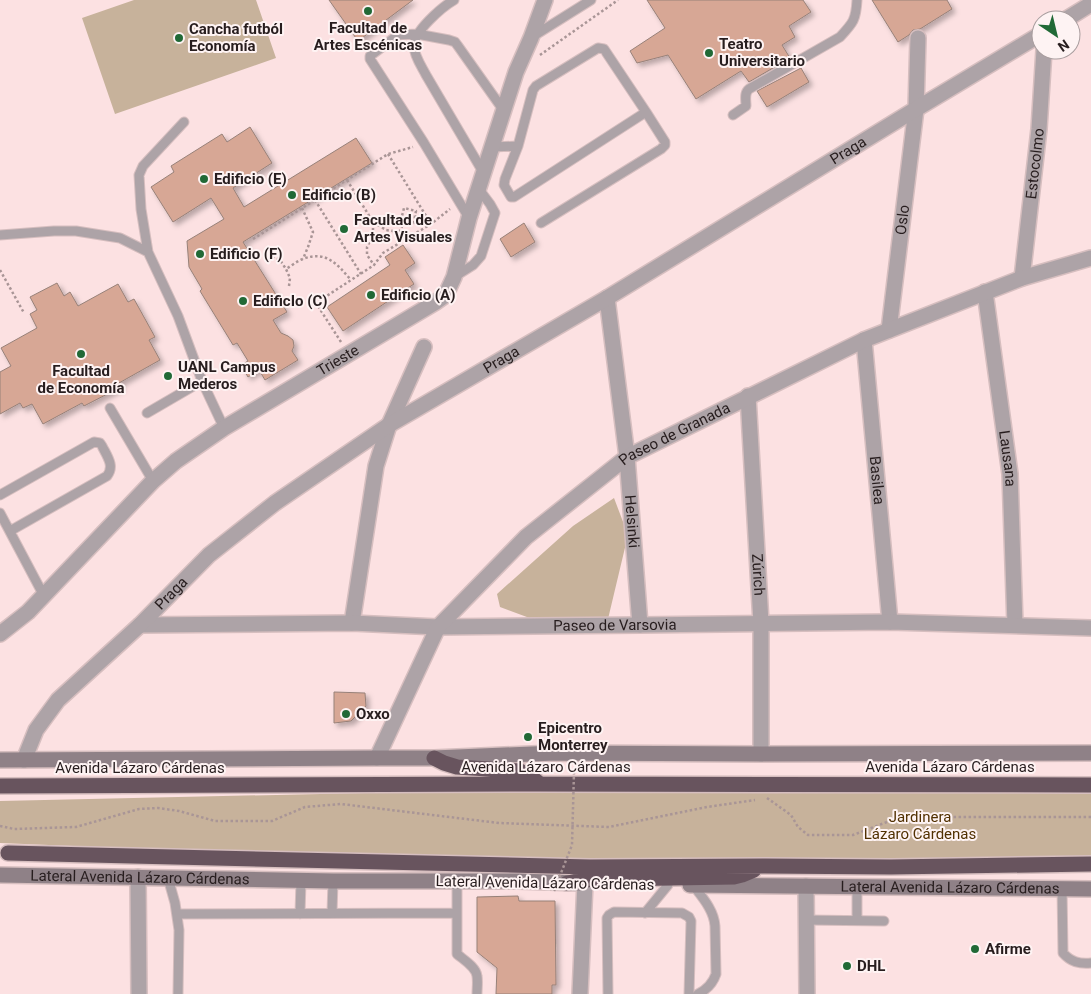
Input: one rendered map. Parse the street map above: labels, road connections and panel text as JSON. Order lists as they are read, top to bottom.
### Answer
{
  "streets": {
    "highway": ["Avenida Lázaro Cárdenas"],
    "main road": ["Lateral Avenida Lázaro Cárdenas"],
    "street": [
      "Praga",
      "Estocolmo",
      "Oslo",
      "Trieste",
      "Paseo de Granada",
      "Lausana",
      "Basilea",
      "Helsinki",
      "Zúrich",
      "Paseo de Varsovia"
    ]
  },
  "crossings": [
    ["Praga", "Oslo"],
    ["Praga", "Helsinki"],
    ["Praga", "Paseo de Varsovia"],
    ["Estocolmo", "Paseo de Granada"],
    ["Oslo", "Paseo de Granada"],
    ["Paseo de Granada", "Lausana"],
    ["Paseo de Granada", "Basilea"],
    ["Paseo de Granada", "Helsinki"],
    ["Paseo de Granada", "Zúrich"],
    ["Paseo de Granada", "Paseo de Varsovia"],
    ["Lausana", "Paseo de Varsovia"],
    ["Basilea", "Paseo de Varsovia"],
    ["Helsinki", "Paseo de Varsovia"],
    ["Zúrich", "Paseo de Varsovia"]
  ],
  "parks": ["Jardinera Lázaro Cárdenas"],
  "places": [
    "Facultad de Artes Escénicas",
    "Cancha futból Economía",
    "Teatro Universitario",
    "Edificio (E)",
    "Edificio (B)",
    "Facultad de Artes Visuales",
    "Edificio (F)",
    "Edificio (A)",
    "EdificIo (C)",
    "Facultad de Economía",
    "UANL Campus Mederos",
    "Oxxo",
    "Epicentro Monterrey",
    "Afirme",
    "DHL"
  ],
  "north": "bottom right"
}
